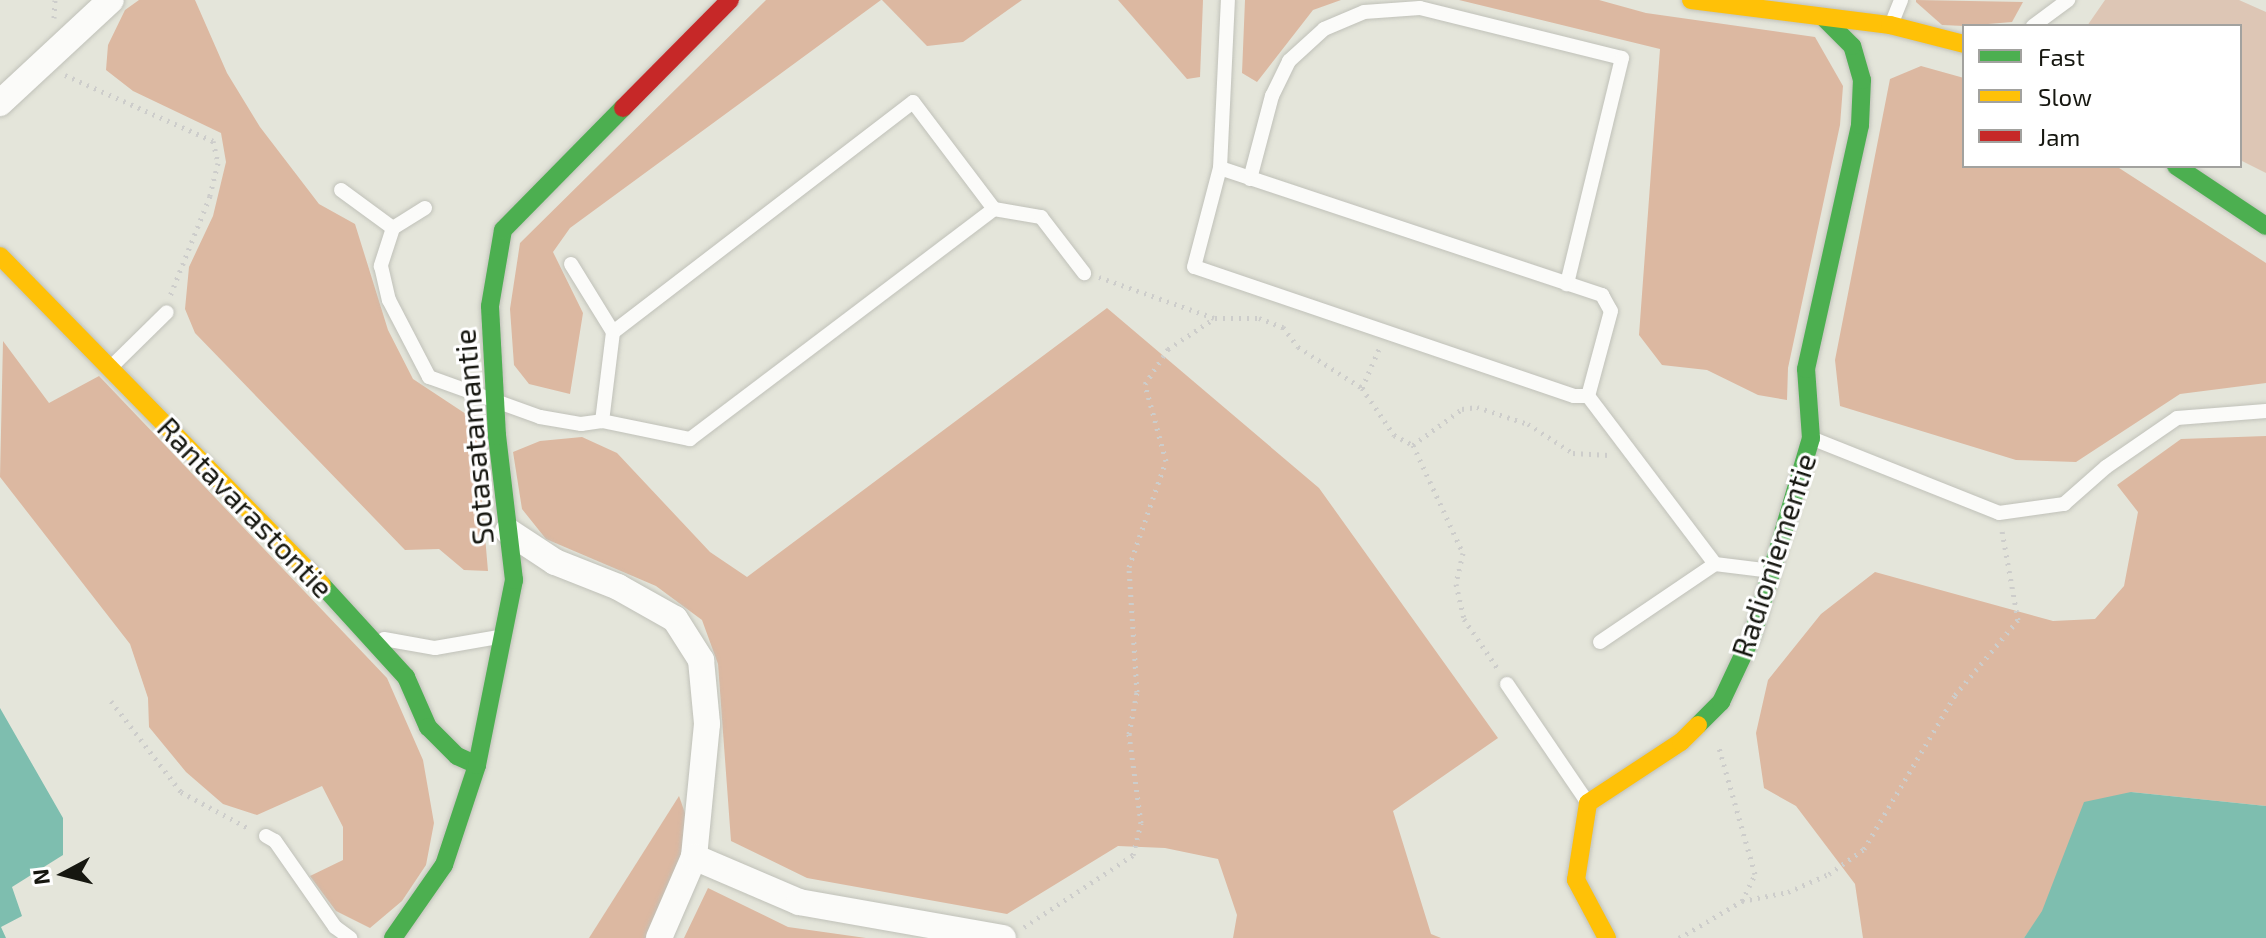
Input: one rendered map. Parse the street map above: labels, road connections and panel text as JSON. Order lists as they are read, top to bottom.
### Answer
{
  "streets": {
    "street": ["Sotasatamantie", "Rantavarastontie", "Radioniementie"]
  },
  "crossings": [
    ["Sotasatamantie", "Rantavarastontie"]
  ],
  "legend": ["Fast", "Slow", "Jam"],
  "north": "left"
}
